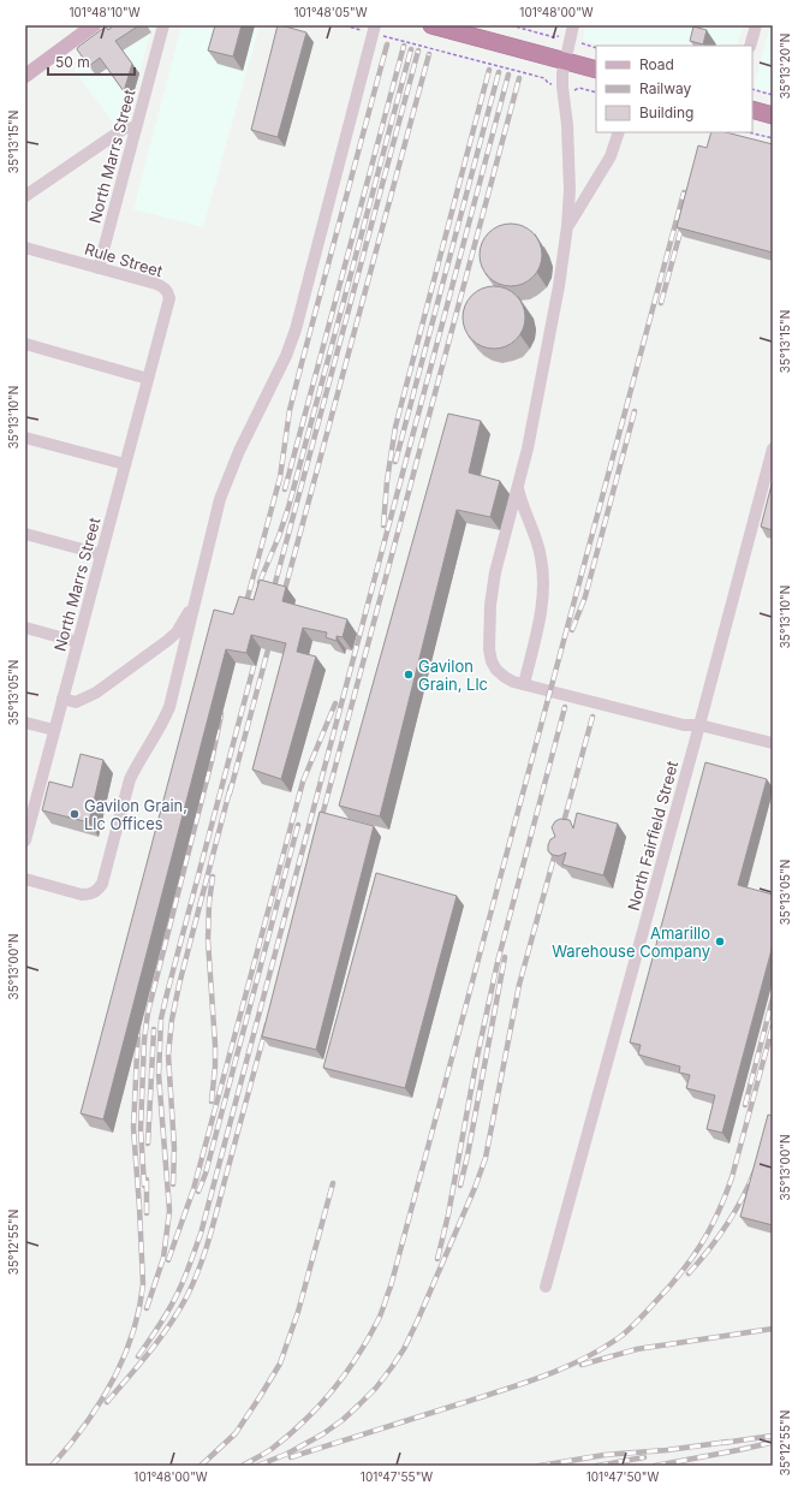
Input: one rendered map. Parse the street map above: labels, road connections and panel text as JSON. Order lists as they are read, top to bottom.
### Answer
{
  "streets": {
    "street": ["North Marrs Street", "Rule Street", "North Fairfield Street"]
  },
  "crossings": [
    ["North Marrs Street", "Rule Street"]
  ],
  "places": ["Gavilon Grain, Llc", "Gavilon Grain, Llc Offices", "Amarillo Warehouse Company"],
  "legend": ["Road", "Railway", "Building"],
  "scale_bar": "50 m",
  "coordinates": [
    "101°48'10\"W",
    "101°48'05\"W",
    "101°48'00\"W",
    "35°13'20\"N",
    "35°13'15\"N",
    "35°13'10\"N",
    "35°13'05\"N",
    "35°13'00\"N",
    "35°12'55\"N",
    "101°47'55\"W",
    "101°47'50\"W"
  ]
}
